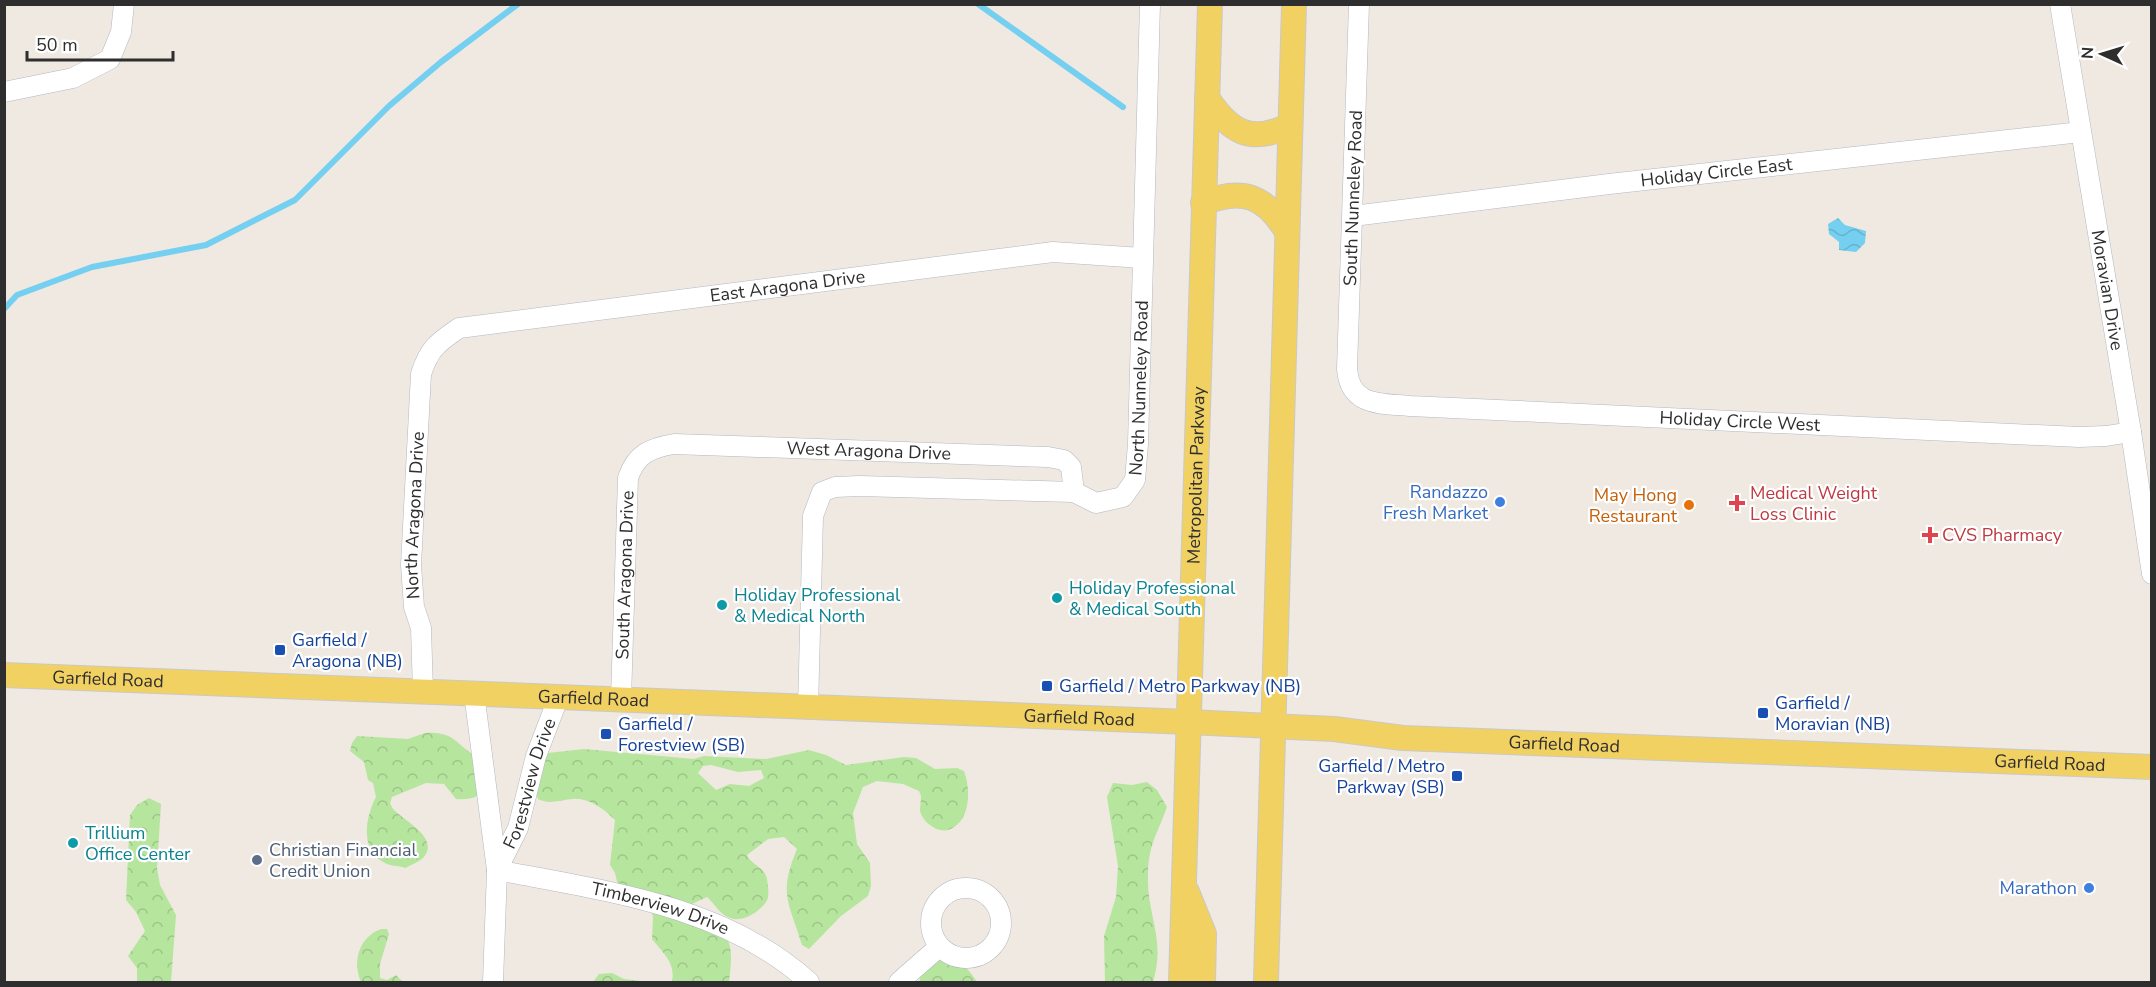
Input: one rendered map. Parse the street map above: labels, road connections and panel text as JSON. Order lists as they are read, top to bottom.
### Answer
{
  "streets": {
    "main road": ["Metropolitan Parkway", "Garfield Road"],
    "street": [
      "Holiday Circle East",
      "South Nunneley Road",
      "East Aragona Drive",
      "Moravian Drive",
      "North Nunneley Road",
      "Holiday Circle West",
      "West Aragona Drive",
      "North Aragona Drive",
      "South Aragona Drive",
      "Forestview Drive",
      "Timberview Drive"
    ]
  },
  "crossings": [
    ["Holiday Circle East", "South Nunneley Road"],
    ["Holiday Circle East", "Moravian Drive"],
    ["South Nunneley Road", "Holiday Circle West"],
    ["East Aragona Drive", "North Nunneley Road"],
    ["East Aragona Drive", "North Aragona Drive"],
    ["Moravian Drive", "Holiday Circle West"],
    ["North Nunneley Road", "West Aragona Drive"],
    ["North Nunneley Road", "Garfield Road"],
    ["West Aragona Drive", "South Aragona Drive"],
    ["Metropolitan Parkway", "Garfield Road"],
    ["North Aragona Drive", "Garfield Road"],
    ["South Aragona Drive", "Garfield Road"],
    ["Garfield Road", "Forestview Drive"],
    ["Forestview Drive", "Timberview Drive"]
  ],
  "places": {
    "other": [
      "Randazzo Fresh Market",
      "May Hong Restaurant",
      "Holiday Professional & Medical South",
      "Holiday Professional & Medical North",
      "Trillium Office Center",
      "Christian Financial Credit Union",
      "Marathon"
    ],
    "health": ["Medical Weight Loss Clinic", "CVS Pharmacy"],
    "transit": [
      "Garfield / Aragona (NB)",
      "Garfield / Metro Parkway (NB)",
      "Garfield / Moravian (NB)",
      "Garfield / Forestview (SB)",
      "Garfield / Metro Parkway (SB)"
    ]
  },
  "scale_bar": "50 m",
  "north": "left"
}
